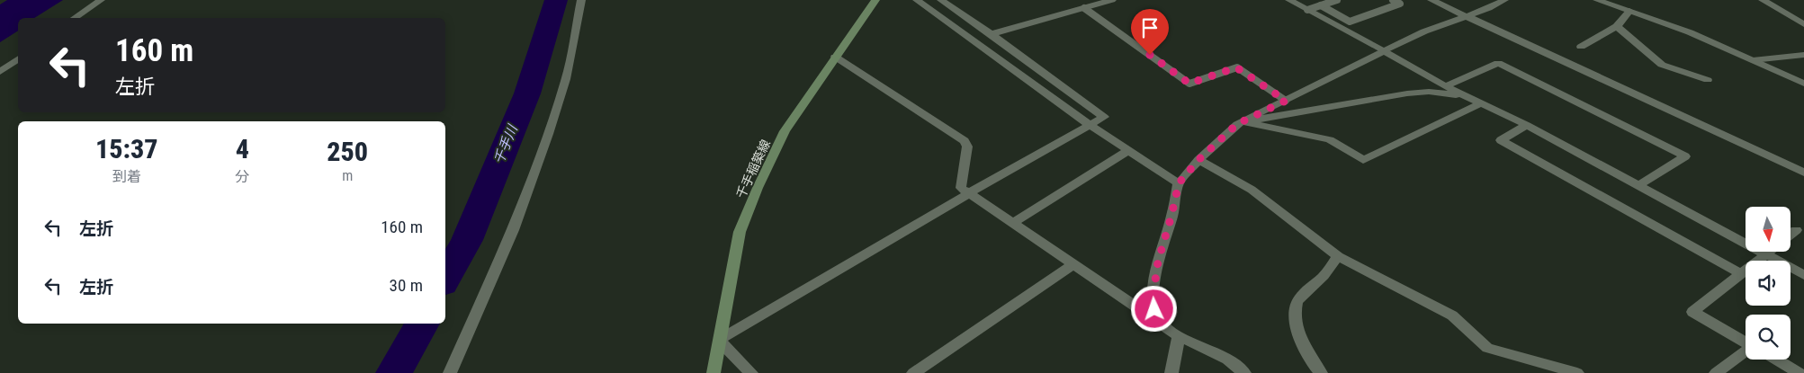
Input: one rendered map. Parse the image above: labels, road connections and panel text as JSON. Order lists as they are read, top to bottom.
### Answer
{
  "streets": {
    "main road": ["千手稲築線"]
  },
  "water": ["千手川"],
  "north": "bottom",
  "page": {
    "turn": ["160 m", "左折"],
    "eta": [
      "15:37",
      "到着",
      "4",
      "分",
      "250",
      "m"
    ],
    "list": [
      {
        "name": "左折",
        "value": "160 m"
      },
      {
        "name": "左折",
        "value": "30 m"
      }
    ]
  }
}
